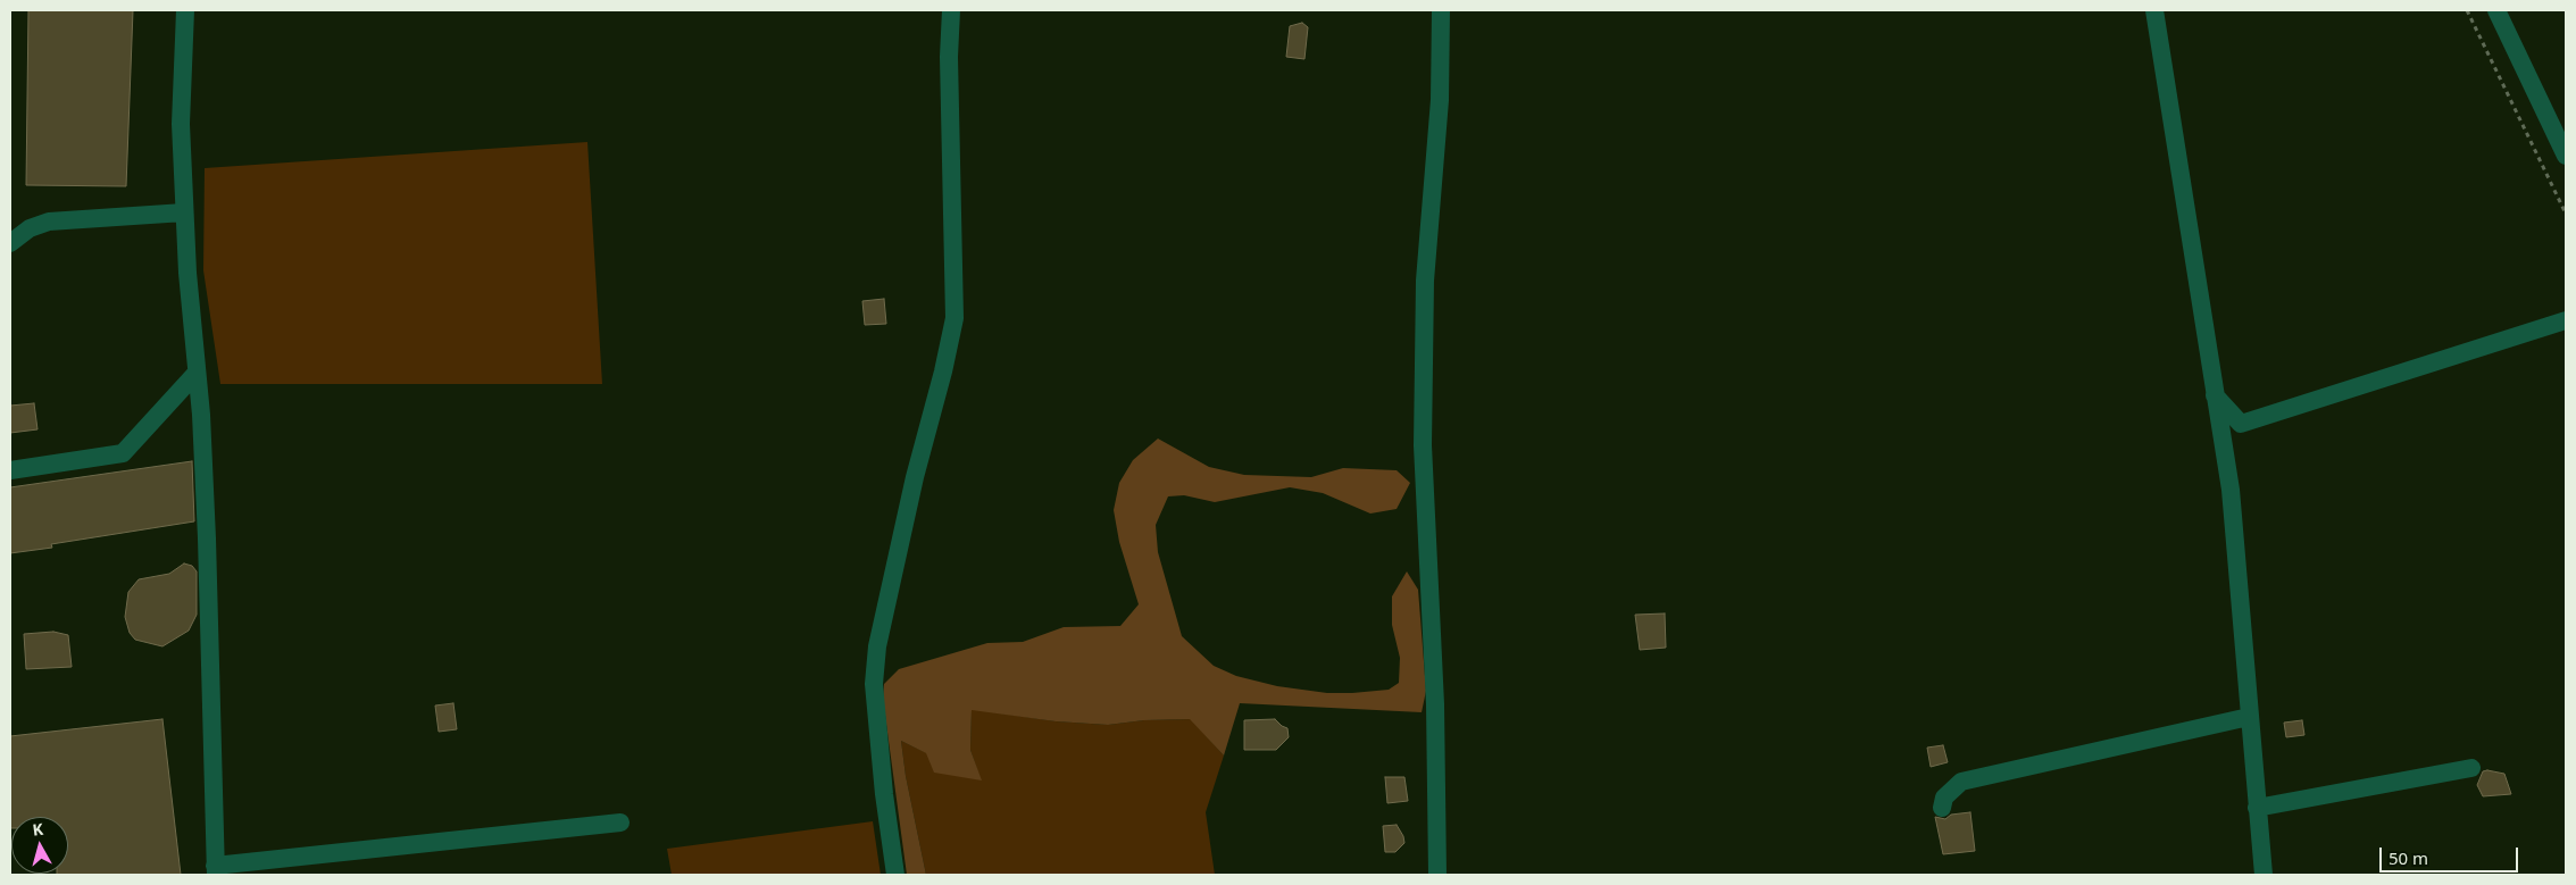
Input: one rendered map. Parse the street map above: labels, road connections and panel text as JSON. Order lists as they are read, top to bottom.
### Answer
{
  "scale_bar": "50 m",
  "north": "top"
}
